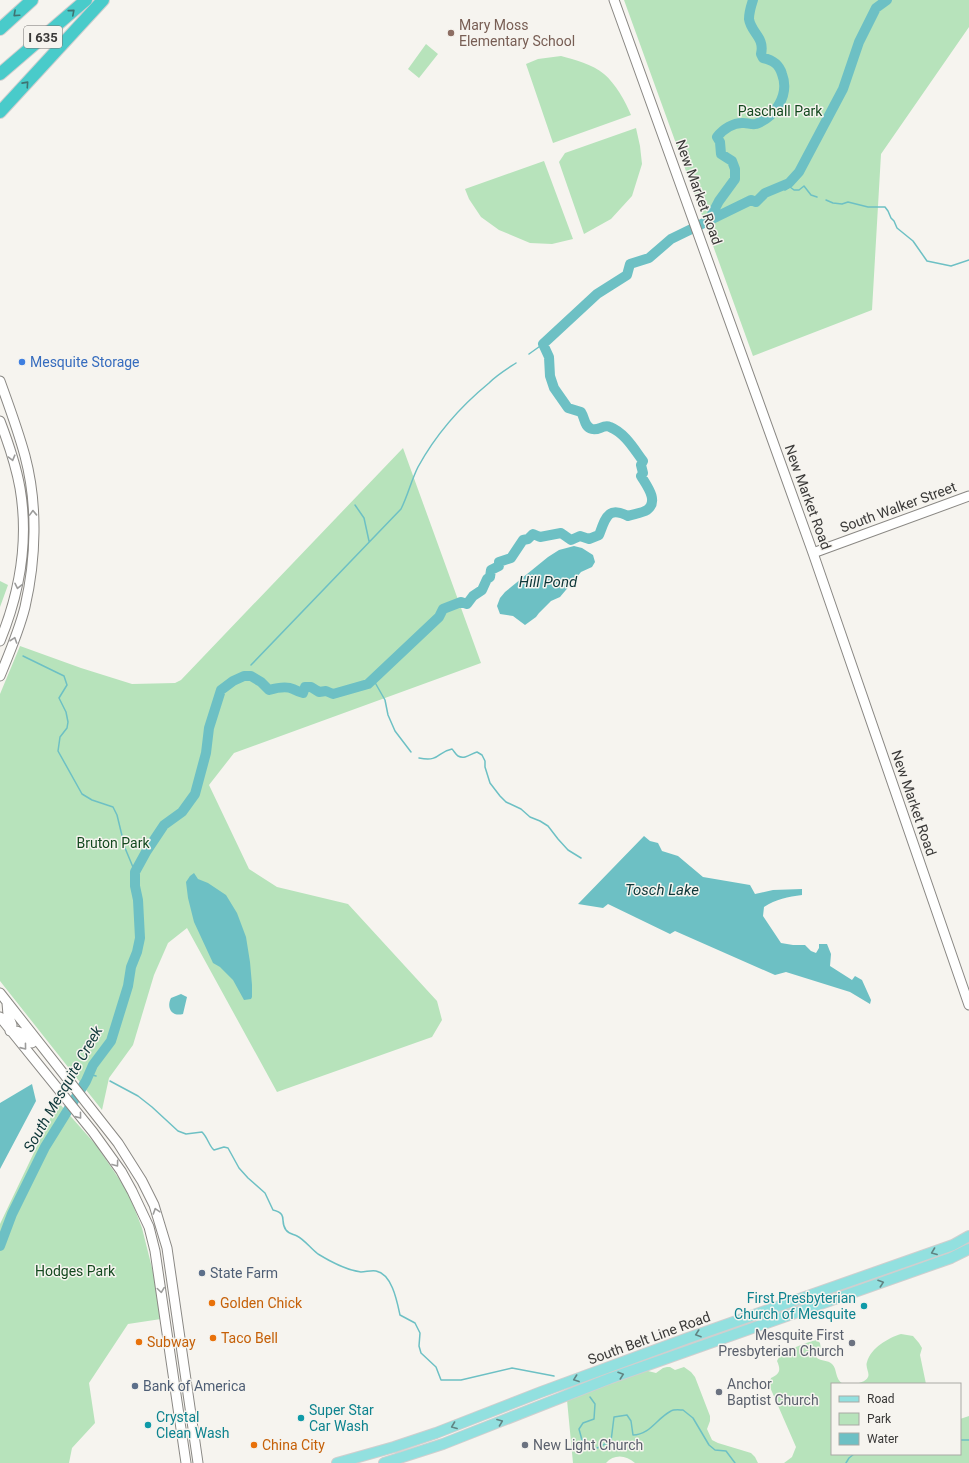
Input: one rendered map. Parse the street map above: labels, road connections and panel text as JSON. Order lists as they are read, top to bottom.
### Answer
{
  "streets": {
    "highway": ["I 635"],
    "main road": ["New Market Road", "South Walker Street", "South Belt Line Road"]
  },
  "crossings": [
    ["New Market Road", "South Walker Street"]
  ],
  "water": ["Hill Pond", "Tosch Lake", "South Mesquite Creek"],
  "parks": ["Paschall Park", "Bruton Park", "Hodges Park"],
  "places": [
    "Mary Moss Elementary School",
    "Mesquite Storage",
    "State Farm",
    "Golden Chick",
    "First Presbyterian Church of Mesquite",
    "Taco Bell",
    "Subway",
    "Mesquite First Presbyterian Church",
    "Bank of America",
    "Anchor Baptist Church",
    "Super Star Car Wash",
    "Crystal Clean Wash",
    "China City",
    "New Light Church"
  ],
  "legend": ["Road", "Park", "Water"]
}
